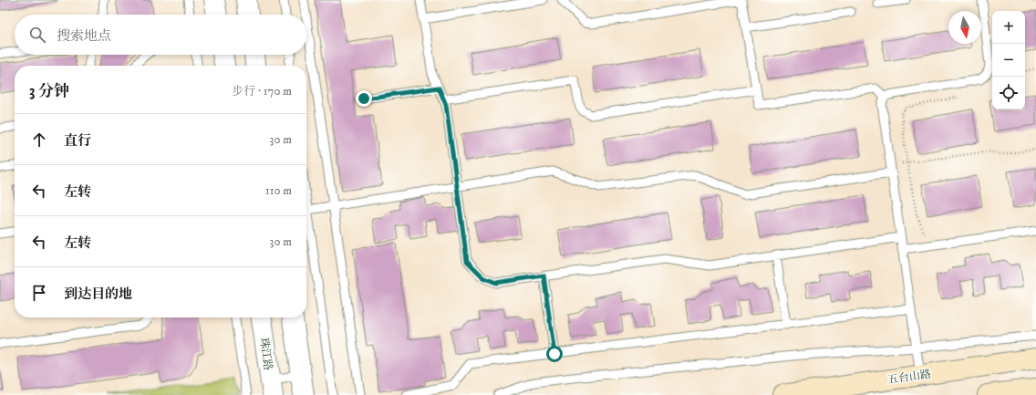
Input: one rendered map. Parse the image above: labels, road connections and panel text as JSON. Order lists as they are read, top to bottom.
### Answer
{
  "streets": {
    "main road": ["五台山路"],
    "street": ["珠江路"]
  },
  "north": "bottom",
  "page": {
    "map_buttons": ["+", "−"],
    "search": "搜索地点",
    "heading": ["3 分钟", "步行 · 170 m"],
    "list": [
      ["直行", "30 m"],
      ["左转", "110 m"],
      ["左转", "30 m"],
      "到达目的地"
    ]
  }
}
